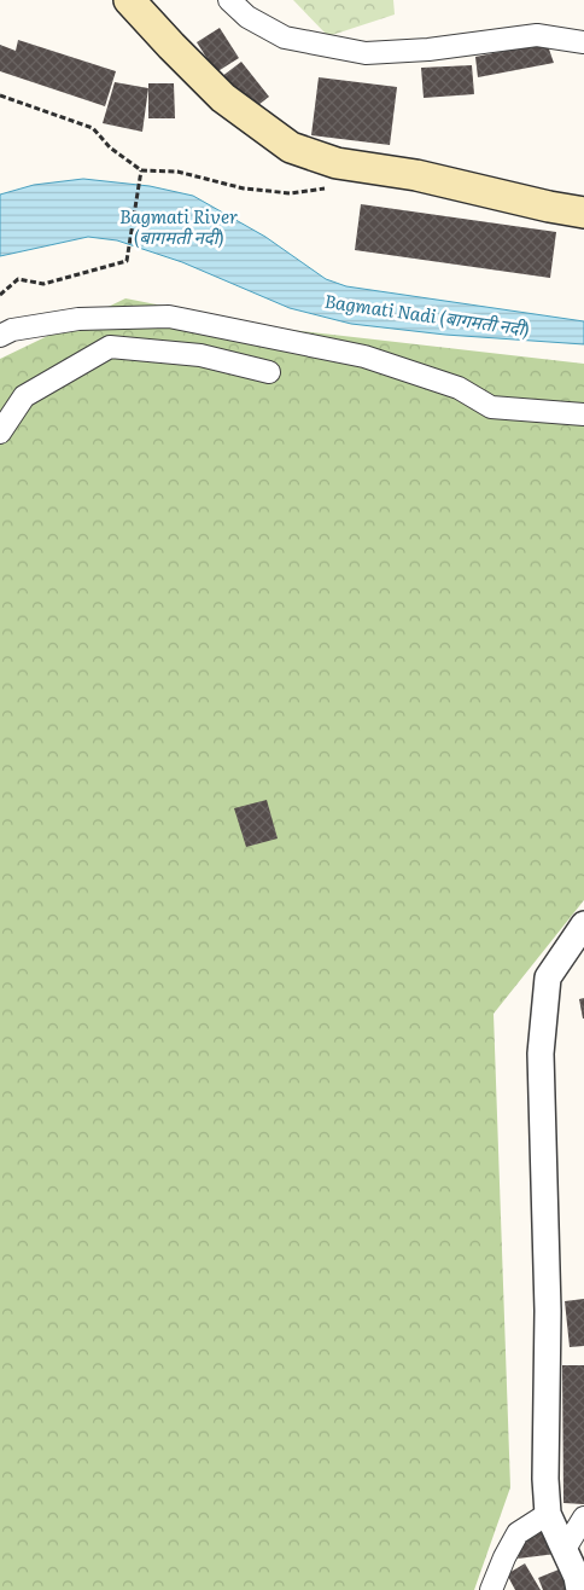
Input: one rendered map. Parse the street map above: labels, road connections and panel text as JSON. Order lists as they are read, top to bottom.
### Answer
{
  "water": ["Bagmati River (बागमती नदी)", "Bagmati Nadi (बागमती नदी)"]
}
